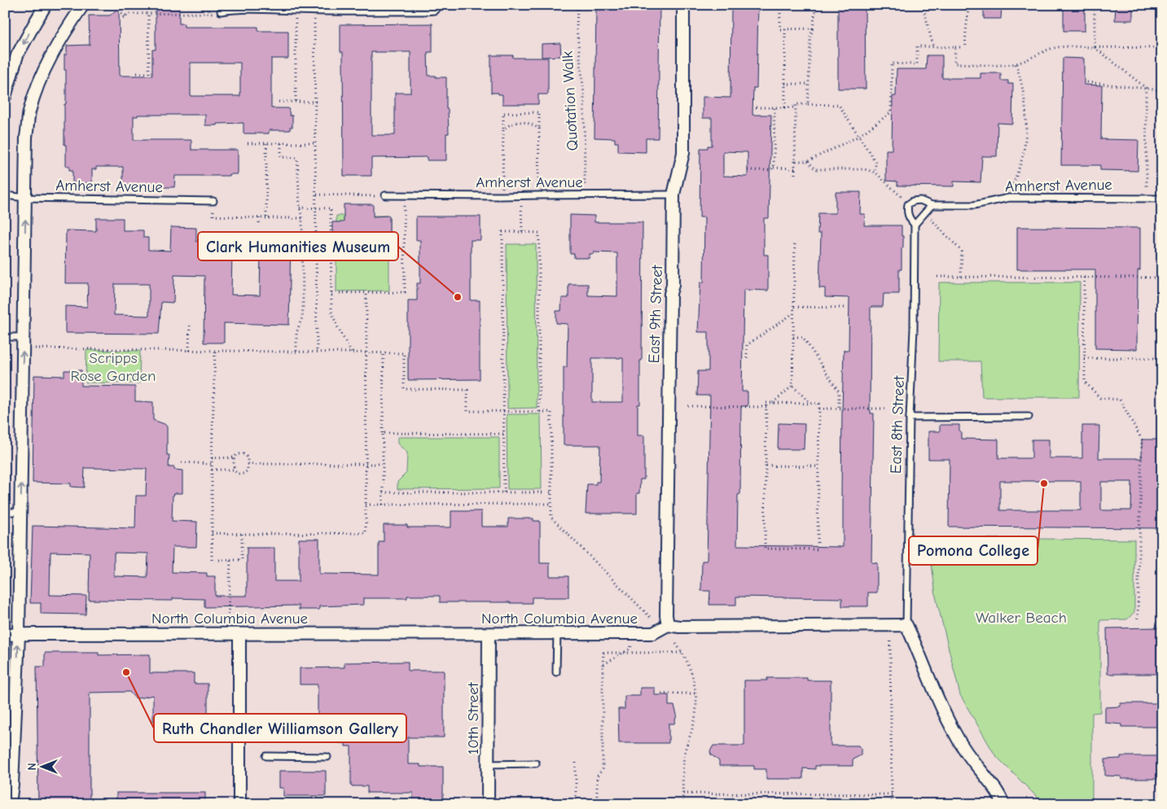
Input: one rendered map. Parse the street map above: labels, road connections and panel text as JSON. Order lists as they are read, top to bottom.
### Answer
{
  "streets": {
    "street": ["East 9th Street", "North Columbia Avenue", "10th Street"],
    "lane": ["Amherst Avenue", "East 8th Street"],
    "path": ["Quotation Walk"]
  },
  "crossings": [
    ["Quotation Walk", "Amherst Avenue"],
    ["Amherst Avenue", "East 9th Street"],
    ["East 9th Street", "North Columbia Avenue"],
    ["East 8th Street", "North Columbia Avenue"],
    ["North Columbia Avenue", "10th Street"]
  ],
  "parks": ["Scripps Rose Garden", "Walker Beach"],
  "places": ["Clark Humanities Museum", "Pomona College", "Ruth Chandler Williamson Gallery"],
  "north": "left"
}
